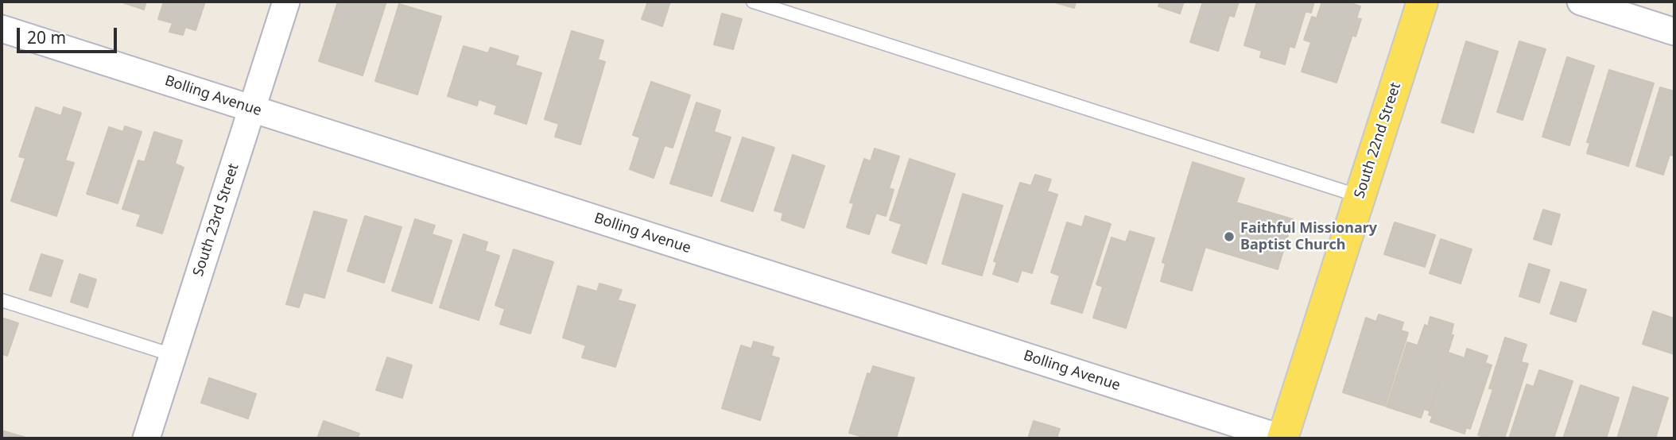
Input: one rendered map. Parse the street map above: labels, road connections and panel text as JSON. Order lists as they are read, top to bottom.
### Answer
{
  "streets": {
    "main road": ["South 22nd Street"],
    "street": ["Bolling Avenue", "South 23rd Street"]
  },
  "crossings": [
    ["Bolling Avenue", "South 22nd Street"],
    ["Bolling Avenue", "South 23rd Street"]
  ],
  "places": ["Faithful Missionary Baptist Church"],
  "scale_bar": "20 m"
}
